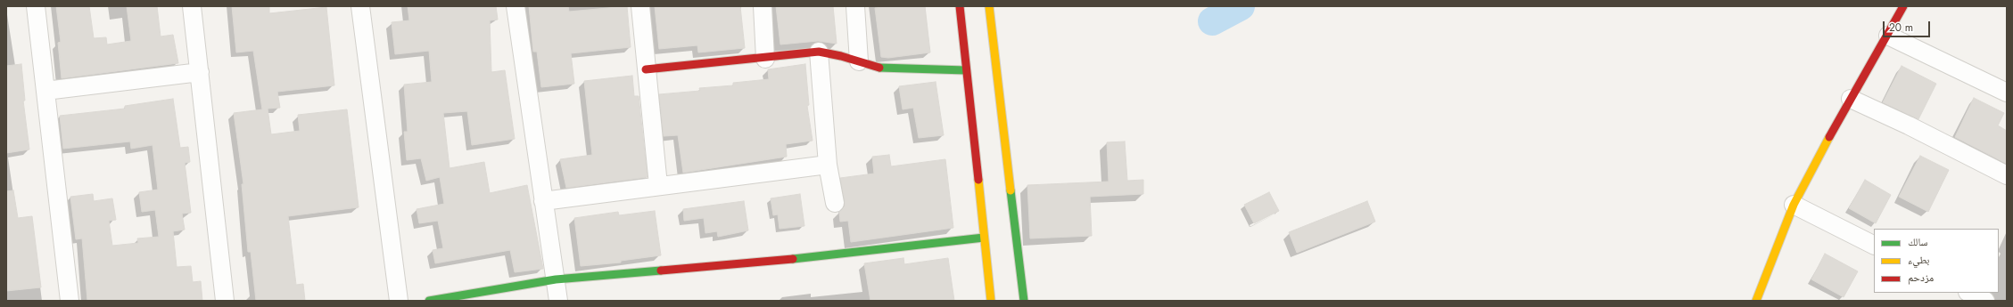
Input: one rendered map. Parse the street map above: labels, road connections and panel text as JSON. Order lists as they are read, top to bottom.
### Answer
{
  "legend": ["سالك", "بطيء", "مزدحم"],
  "scale_bar": "20 m"
}
